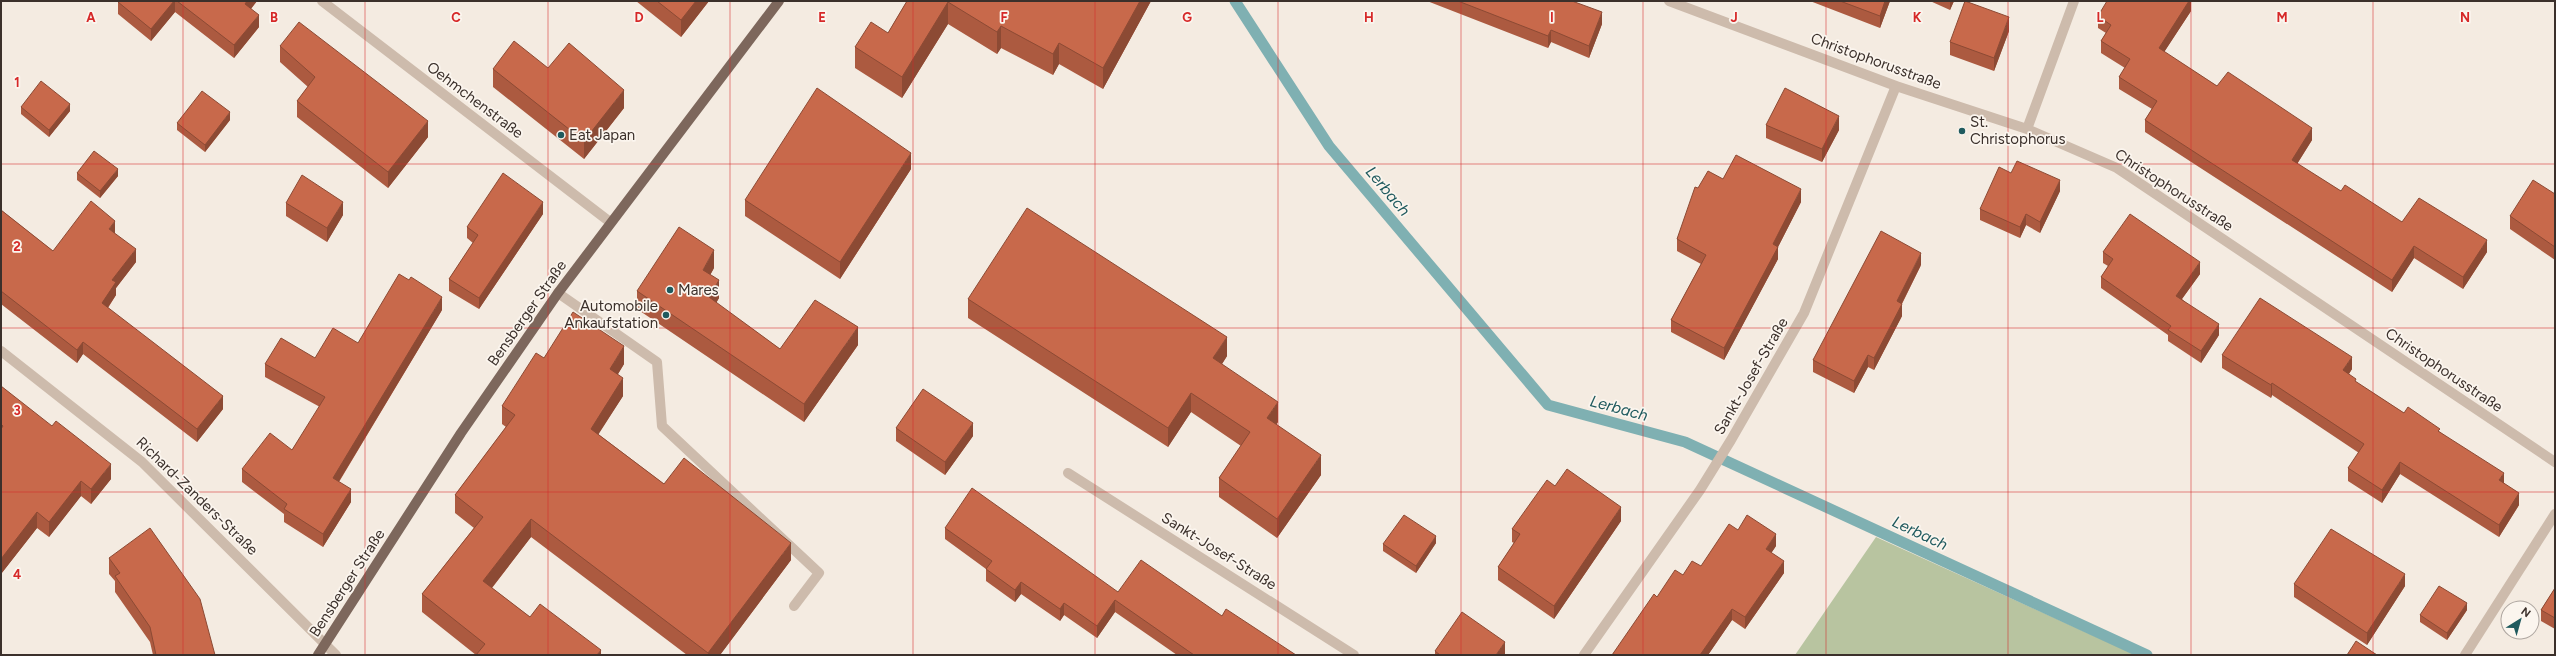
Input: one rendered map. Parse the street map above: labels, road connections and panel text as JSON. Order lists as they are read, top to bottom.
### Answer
{
  "streets": {
    "main road": ["Bensberger Straße"],
    "street": [
      "Christophorusstraße",
      "Oehmchenstraße",
      "Sankt-Josef-Straße",
      "Richard-Zanders-Straße"
    ]
  },
  "crossings": [
    ["Christophorusstraße", "Sankt-Josef-Straße"],
    ["Oehmchenstraße", "Bensberger Straße"],
    ["Bensberger Straße", "Richard-Zanders-Straße"]
  ],
  "water": ["Lerbach"],
  "places": [
    "St. Christophorus",
    "Eat Japan",
    "Mares",
    "Automobile Ankaufstation"
  ],
  "north": "top right",
  "grid": {
    "columns": [
      "A",
      "B",
      "C",
      "D",
      "E",
      "F",
      "G",
      "H",
      "I",
      "J",
      "K",
      "L",
      "M",
      "N"
    ],
    "rows": [
      "1",
      "2",
      "3",
      "4"
    ]
  }
}
